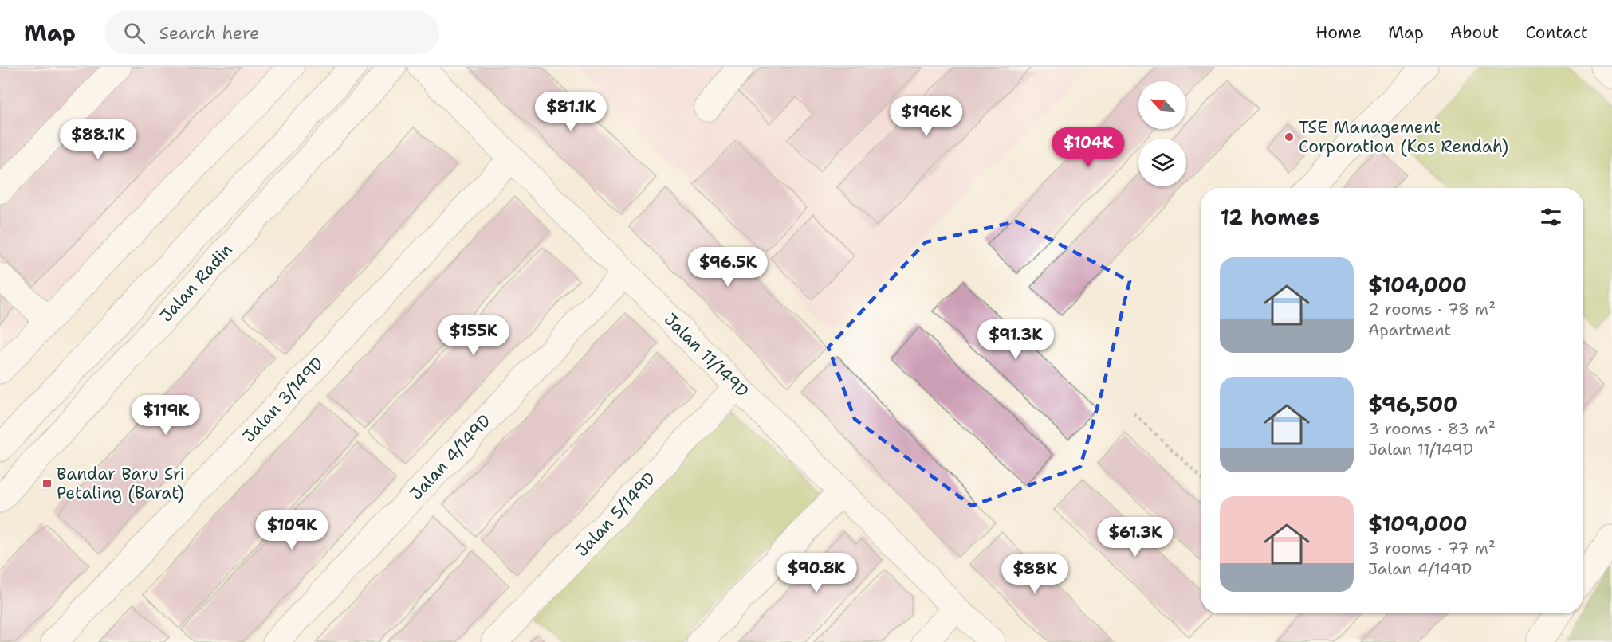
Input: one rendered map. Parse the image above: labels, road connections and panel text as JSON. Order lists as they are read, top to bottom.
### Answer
{
  "streets": {
    "street": [
      "Jalan Radin",
      "Jalan 11/149D",
      "Jalan 3/149D",
      "Jalan 4/149D",
      "Jalan 5/149D"
    ]
  },
  "crossings": [
    ["Jalan 11/149D", "Jalan 3/149D"],
    ["Jalan 11/149D", "Jalan 4/149D"],
    ["Jalan 11/149D", "Jalan 5/149D"]
  ],
  "places": {
    "other": ["TSE Management Corporation (Kos Rendah)"],
    "transit": ["Bandar Baru Sri Petaling (Barat)"]
  },
  "north": "top left",
  "page": {
    "header": "Map",
    "search": "Search here",
    "nav": [
      "Home",
      "Map",
      "About",
      "Contact"
    ],
    "price": [
      "$81.1K",
      "$196K",
      "$88.1K",
      "$104K",
      "$96.5K",
      "$155K",
      "$91.3K",
      "$119K",
      "$109K",
      "$61.3K",
      "$90.8K",
      "$88K"
    ],
    "heading": "12 homes",
    "list": [
      {
        "name": "$104,000",
        "note": "2 rooms · 78 m² · Apartment"
      },
      {
        "name": "$96,500",
        "note": "3 rooms · 83 m² · Jalan 11/149D"
      },
      {
        "name": "$109,000",
        "note": "3 rooms · 77 m² · Jalan 4/149D"
      }
    ]
  }
}
